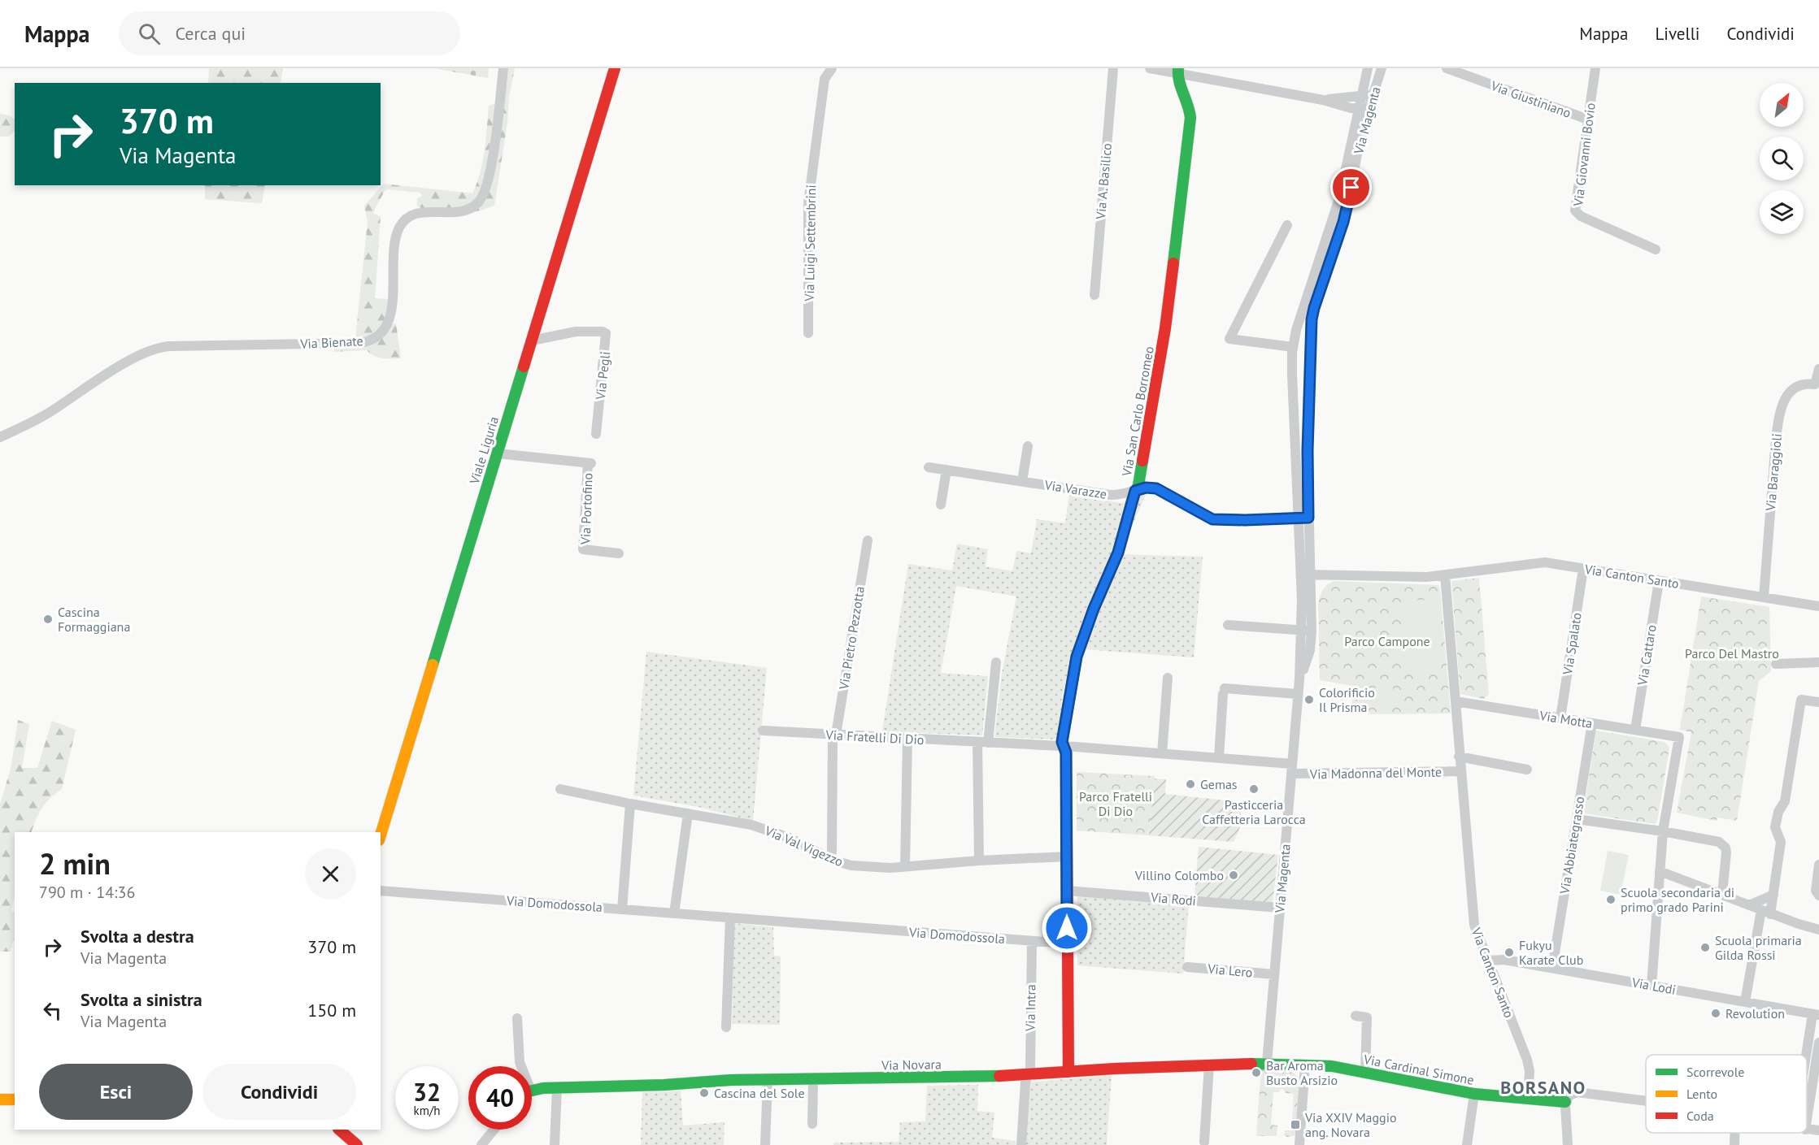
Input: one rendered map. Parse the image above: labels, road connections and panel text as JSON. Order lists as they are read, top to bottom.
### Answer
{
  "streets": {
    "street": [
      "Via Giustiniano",
      "Via Magenta",
      "Via Giovanni Bovio",
      "Via A. Basilico",
      "Via Luigi Settembrini",
      "Via Bienate",
      "Via Pegli",
      "Via San Carlo Borromeo",
      "Viale Liguria",
      "Via Baraggioli",
      "Via Varazze",
      "Via Portofino",
      "Via Canton Santo",
      "Via Pietro Pezzotta",
      "Via Spalato",
      "Via Cattaro",
      "Via Motta",
      "Via Fratelli Di Dio",
      "Via Madonna del Monte",
      "Via Abbiategrasso",
      "Via Val Vigezzo",
      "Via Rodi",
      "Via Domodossola",
      "Via Lero",
      "Via Lodi",
      "Via Intra",
      "Via Novara",
      "Via Cardinal Simone"
    ]
  },
  "crossings": [
    ["Via Giustiniano", "Via Giovanni Bovio"],
    ["Via Magenta", "Via Varazze"],
    ["Via Magenta", "Via Canton Santo"],
    ["Via Magenta", "Via Fratelli Di Dio"],
    ["Via Magenta", "Via Madonna del Monte"],
    ["Via Magenta", "Via Rodi"],
    ["Via Magenta", "Via Lero"],
    ["Via Magenta", "Via Novara"],
    ["Via Pegli", "Viale Liguria"],
    ["Via San Carlo Borromeo", "Via Varazze"],
    ["Via San Carlo Borromeo", "Via Fratelli Di Dio"],
    ["Via San Carlo Borromeo", "Via Val Vigezzo"],
    ["Via San Carlo Borromeo", "Via Rodi"],
    ["Via San Carlo Borromeo", "Via Domodossola"],
    ["Via San Carlo Borromeo", "Via Novara"],
    ["Viale Liguria", "Via Portofino"],
    ["Via Baraggioli", "Via Canton Santo"],
    ["Via Canton Santo", "Via Spalato"],
    ["Via Canton Santo", "Via Cattaro"],
    ["Via Canton Santo", "Via Motta"],
    ["Via Canton Santo", "Via Madonna del Monte"],
    ["Via Canton Santo", "Via Lodi"],
    ["Via Canton Santo", "Via Cardinal Simone"],
    ["Via Pietro Pezzotta", "Via Fratelli Di Dio"],
    ["Via Pietro Pezzotta", "Via Val Vigezzo"],
    ["Via Spalato", "Via Motta"],
    ["Via Cattaro", "Via Motta"],
    ["Via Motta", "Via Abbiategrasso"],
    ["Via Fratelli Di Dio", "Via Madonna del Monte"],
    ["Via Abbiategrasso", "Via Lodi"],
    ["Via Domodossola", "Via Intra"],
    ["Via Intra", "Via Novara"],
    ["Via Novara", "Via Cardinal Simone"]
  ],
  "districts": ["BORSANO"],
  "parks": ["Parco Campone", "Parco Del Mastro", "Parco Fratelli Di Dio"],
  "places": {
    "other": [
      "Cascina Formaggiana",
      "Colorificio Il Prisma",
      "Gemas",
      "Pasticceria Caffetteria Larocca",
      "Villino Colombo",
      "Scuola secondaria di primo grado Parini",
      "Scuola primaria Gilda Rossi",
      "Fukyu Karate Club",
      "Revolution",
      "Bar Aroma Busto Arsizio",
      "Cascina del Sole"
    ],
    "transit": ["Via XXIV Maggio ang. Novara"]
  },
  "legend": ["Scorrevole", "Lento", "Coda"],
  "north": "top right",
  "page": {
    "header": "Mappa",
    "search": "Cerca qui",
    "nav": ["Mappa", "Livelli", "Condividi"],
    "turn": ["370 m", "Via Magenta"],
    "heading": ["2 min", "790 m · 14:36"],
    "list": [
      {
        "name": "Svolta a destra",
        "note": "Via Magenta",
        "value": "370 m"
      },
      {
        "name": "Svolta a sinistra",
        "note": "Via Magenta",
        "value": "150 m"
      }
    ],
    "buttons": ["Esci", "Condividi"],
    "speed": "32 km/h",
    "limit": "40"
  }
}
